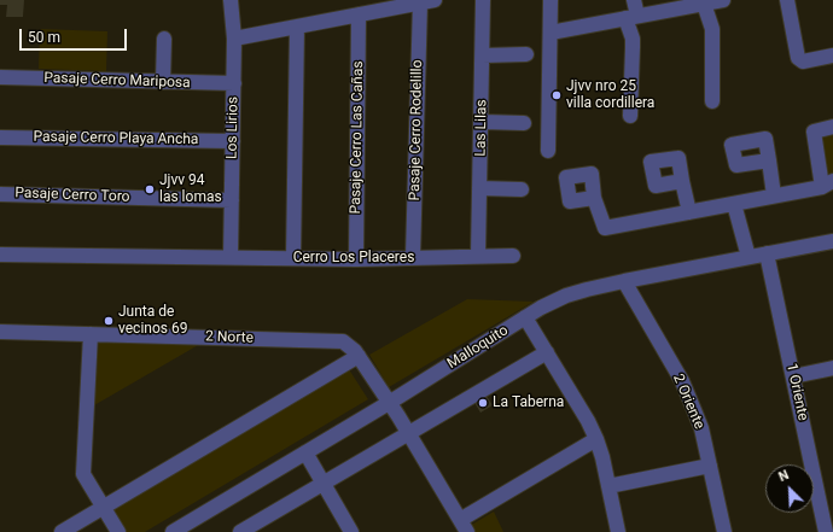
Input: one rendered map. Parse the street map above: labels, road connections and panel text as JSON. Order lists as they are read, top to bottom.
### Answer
{
  "streets": {
    "street": [
      "Pasaje Cerro Mariposa",
      "Los Lirios",
      "Las Lilas",
      "Pasaje Cerro Rodelillo",
      "Pasaje Cerro Las Cañas",
      "Pasaje Cerro Playa Ancha",
      "Pasaje Cerro Toro",
      "Cerro Los Placeres",
      "2 Norte",
      "Malloquito",
      "1 Oriente",
      "2 Oriente"
    ]
  },
  "crossings": [
    ["Pasaje Cerro Mariposa", "Los Lirios"],
    ["Los Lirios", "Pasaje Cerro Playa Ancha"],
    ["Los Lirios", "Pasaje Cerro Toro"],
    ["Los Lirios", "Cerro Los Placeres"],
    ["Las Lilas", "Cerro Los Placeres"],
    ["Pasaje Cerro Rodelillo", "Cerro Los Placeres"],
    ["Pasaje Cerro Las Cañas", "Cerro Los Placeres"],
    ["Malloquito", "1 Oriente"],
    ["Malloquito", "2 Oriente"]
  ],
  "places": [
    "Jjvv nro 25 villa cordillera",
    "Jjvv 94 las lomas",
    "Junta de vecinos 69",
    "La Taberna"
  ],
  "scale_bar": "50 m",
  "north": "top left"
}
